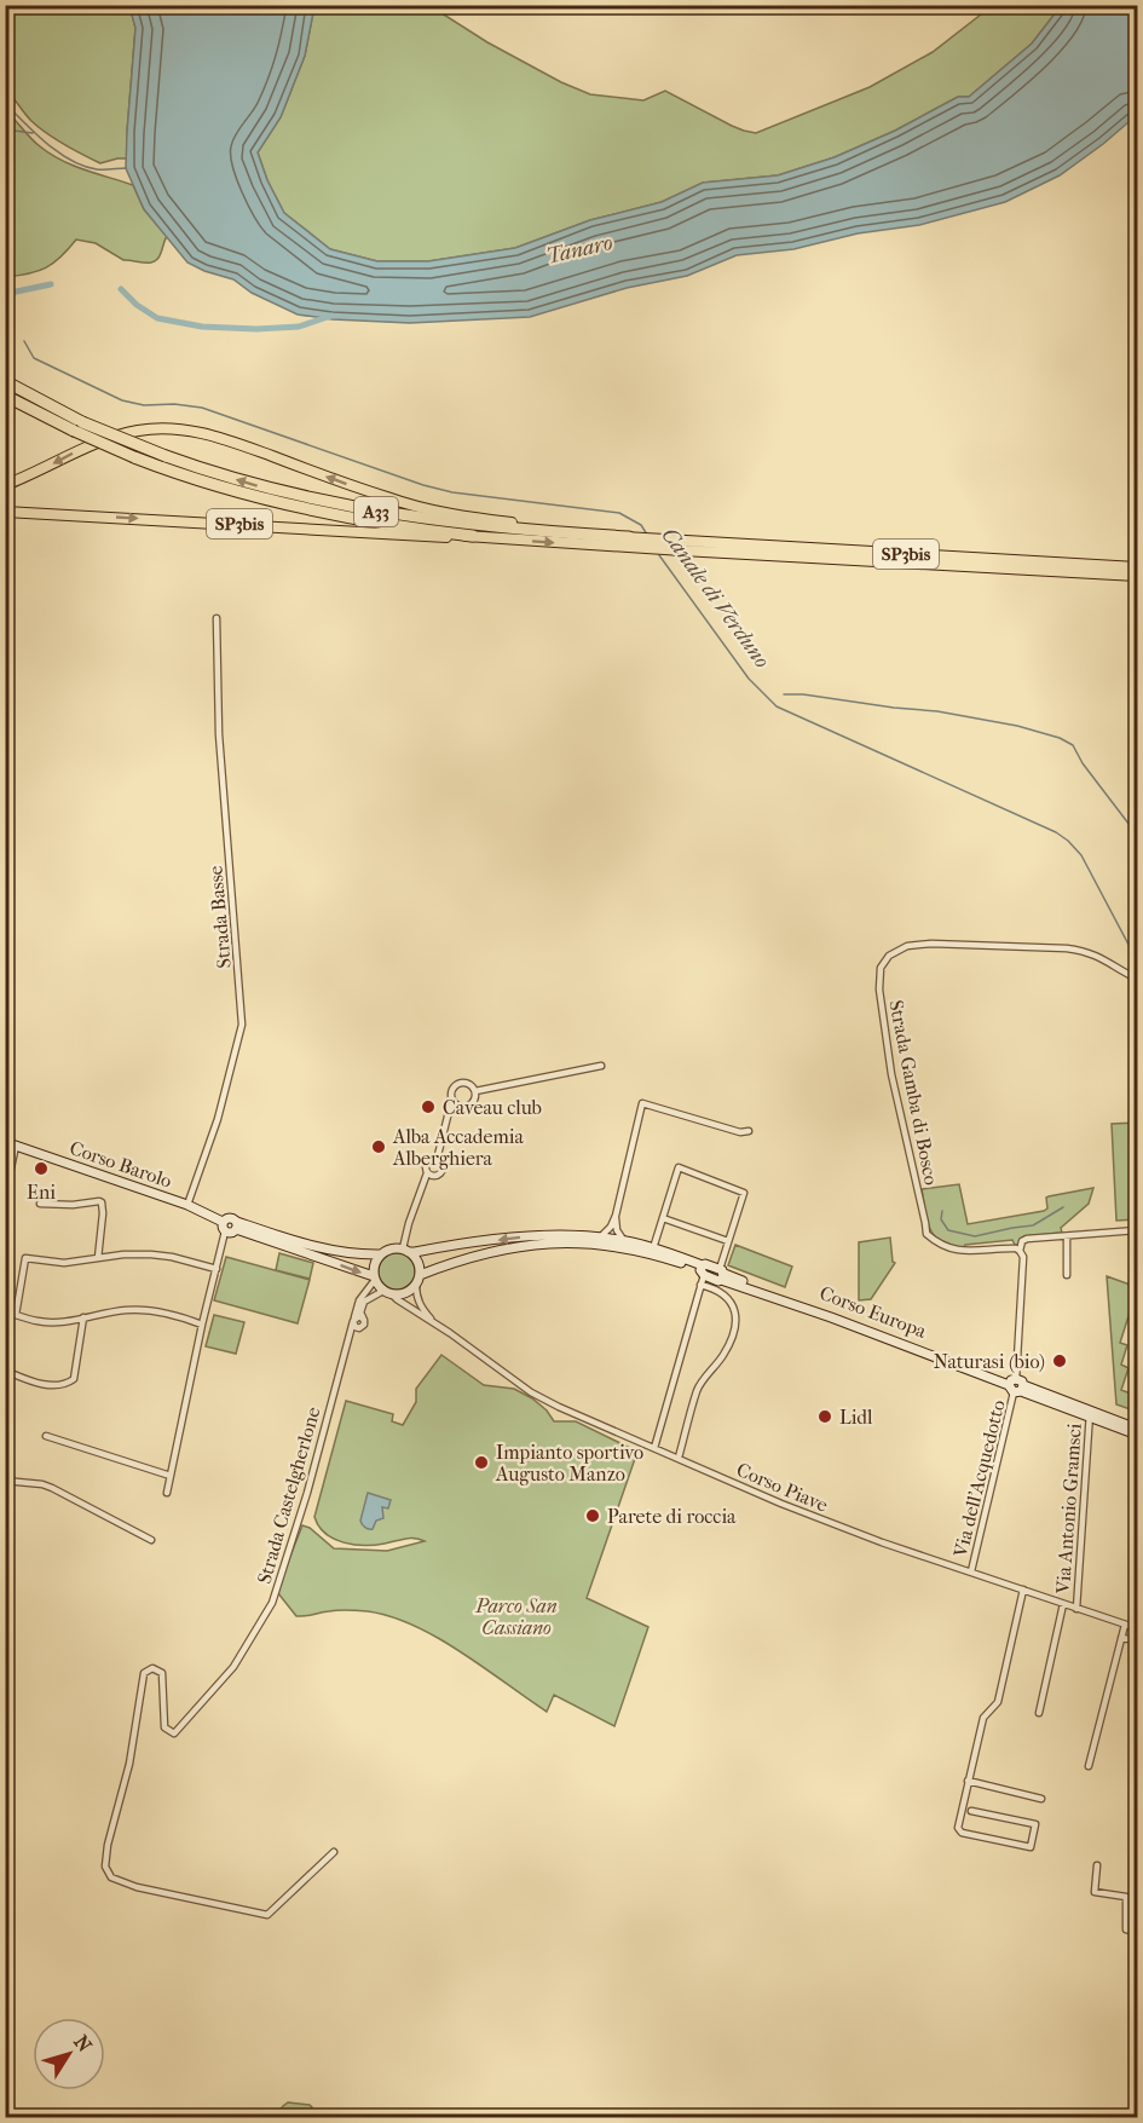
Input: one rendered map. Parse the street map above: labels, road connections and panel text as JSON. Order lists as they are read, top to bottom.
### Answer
{
  "streets": {
    "highway": ["A33", "SP3bis"],
    "main road": ["Corso Barolo", "Corso Europa"],
    "street": [
      "Strada Basse",
      "Strada Gamba di Bosco",
      "Via dell'Acquedotto",
      "Corso Piave",
      "Strada Castelgherlone",
      "Via Antonio Gramsci"
    ]
  },
  "crossings": [
    ["A33", "SP3bis"],
    ["Strada Basse", "Corso Barolo"],
    ["Strada Gamba di Bosco", "Via dell'Acquedotto"],
    ["Corso Europa", "Via dell'Acquedotto"],
    ["Corso Europa", "Via Antonio Gramsci"],
    ["Via dell'Acquedotto", "Corso Piave"],
    ["Corso Piave", "Via Antonio Gramsci"]
  ],
  "water": ["Tanaro", "Canale di Verduno"],
  "parks": ["Parco San Cassiano"],
  "places": [
    "Caveau club",
    "Alba Accademia Alberghiera",
    "Eni",
    "Naturasi (bio)",
    "Lidl",
    "Impianto sportivo Augusto Manzo",
    "Parete di roccia"
  ],
  "north": "top right"
}
